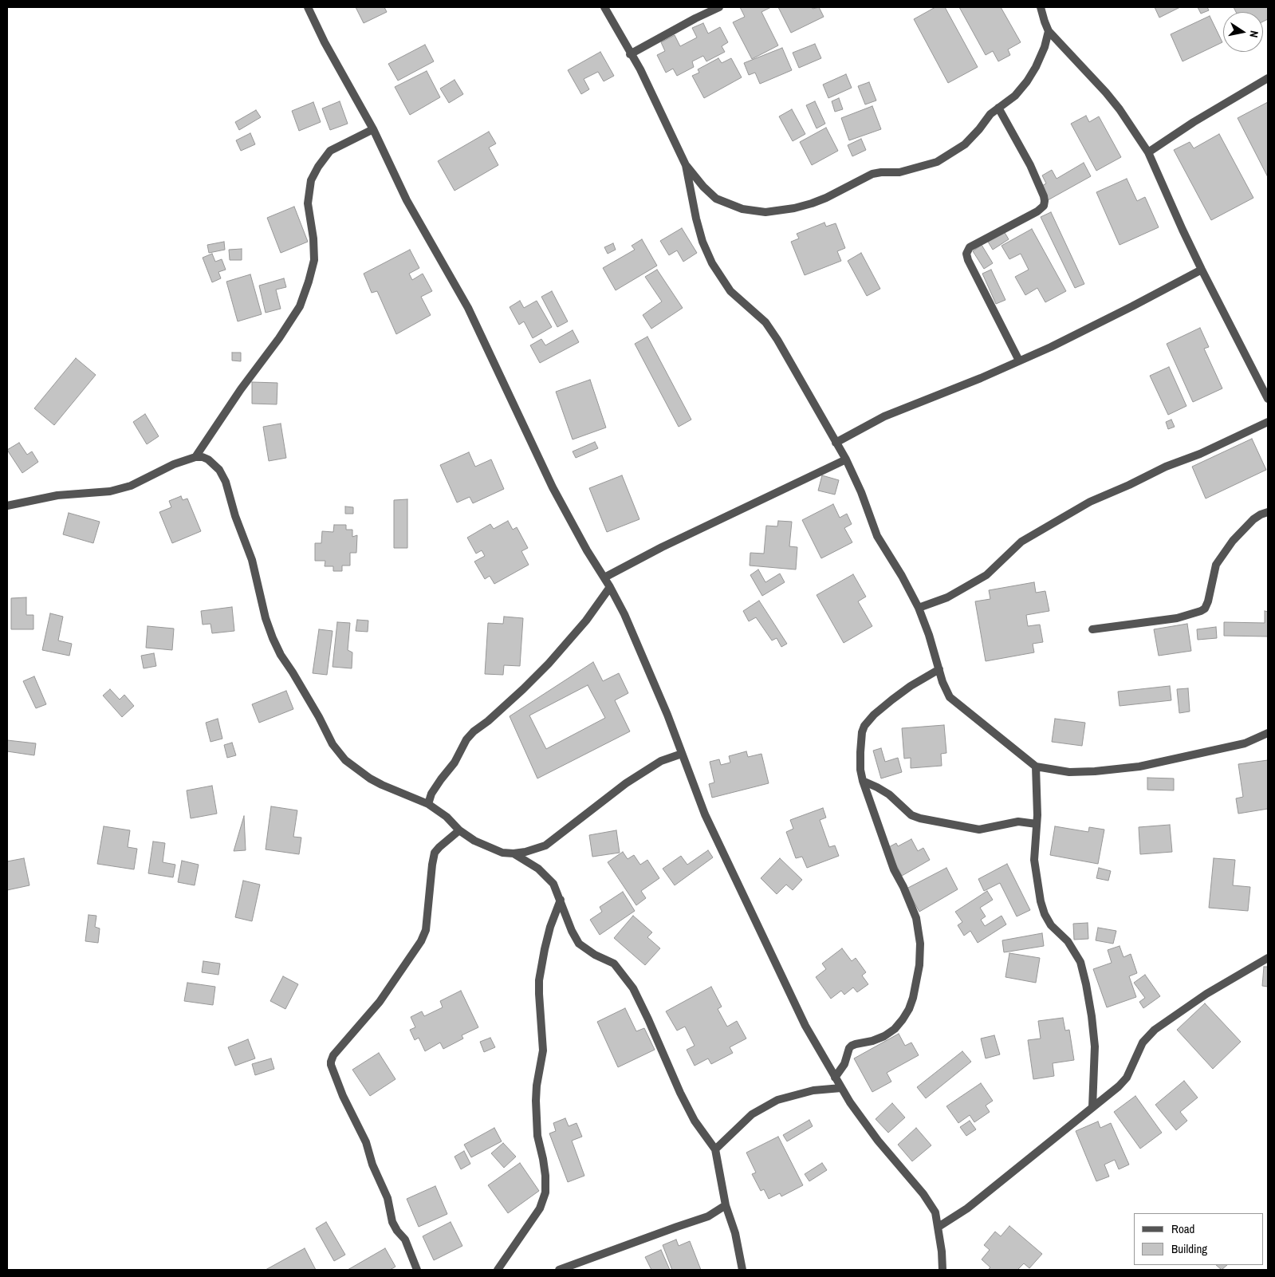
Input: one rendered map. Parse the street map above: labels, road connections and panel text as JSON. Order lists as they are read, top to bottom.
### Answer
{
  "legend": ["Road", "Building"],
  "north": "right"
}
